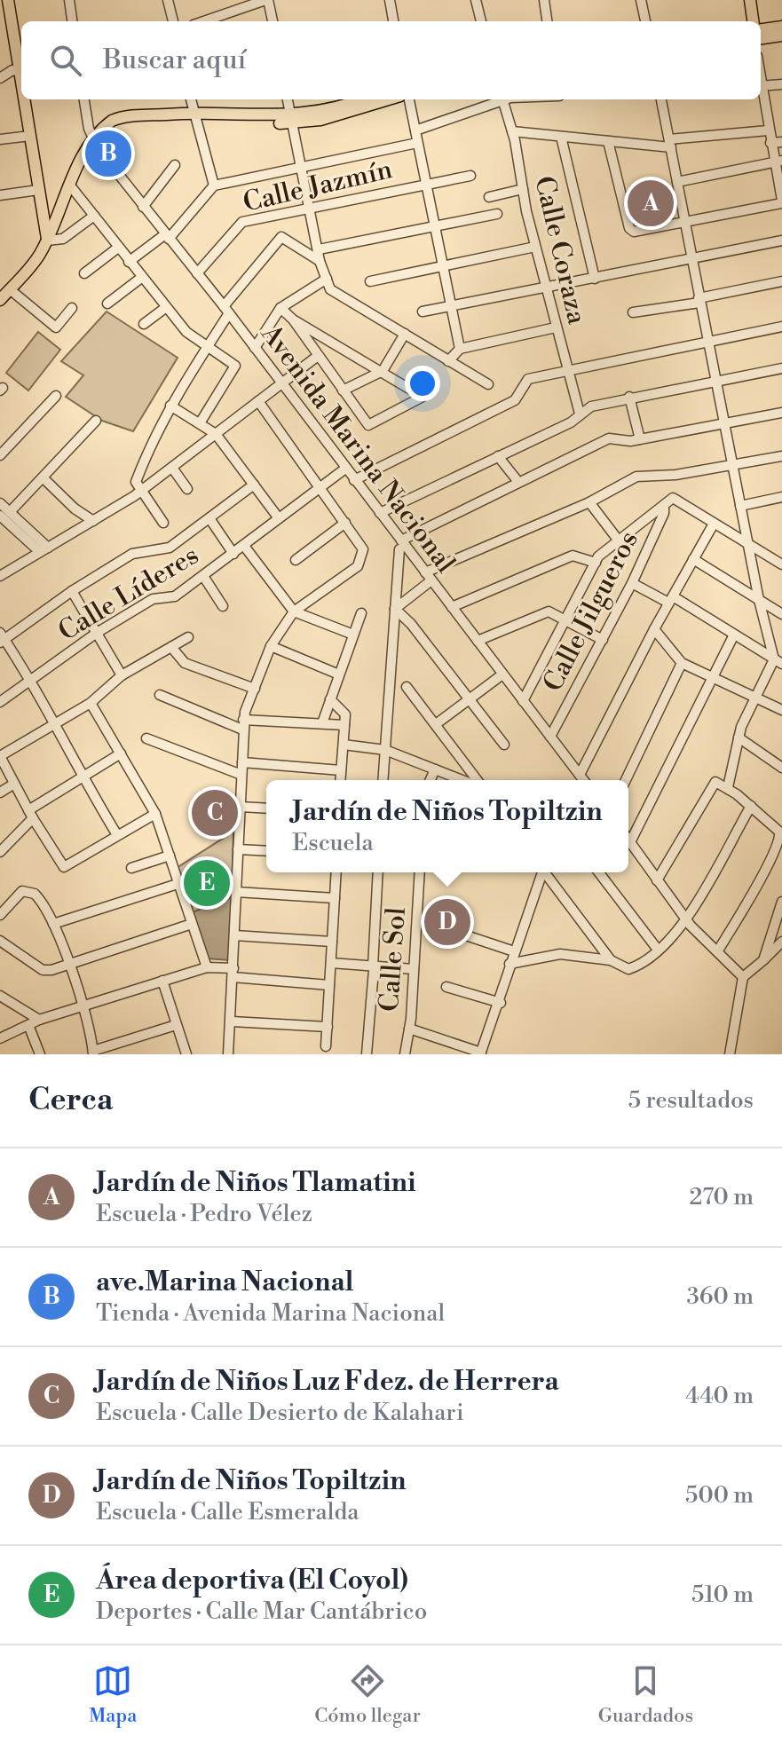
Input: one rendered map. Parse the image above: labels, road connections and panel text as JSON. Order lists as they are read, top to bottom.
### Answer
{
  "streets": {
    "street": [
      "Calle Jazmín",
      "Calle Coraza",
      "Avenida Marina Nacional",
      "Calle Líderes",
      "Calle Jilgueros",
      "Calle Sol"
    ]
  },
  "crossings": [
    ["Calle Jazmín", "Avenida Marina Nacional"],
    ["Avenida Marina Nacional", "Calle Líderes"],
    ["Avenida Marina Nacional", "Calle Jilgueros"]
  ],
  "page": {
    "search": "Buscar aquí",
    "pins": [
      "B",
      "A",
      "C",
      "E",
      "D"
    ],
    "popup": ["Jardín de Niños Topiltzin", "Escuela"],
    "heading": ["Cerca", "5 resultados"],
    "list": [
      {
        "mark": "A",
        "name": "Jardín de Niños Tlamatini",
        "note": "Escuela · Pedro Vélez",
        "value": "270 m"
      },
      {
        "mark": "B",
        "name": "ave.Marina Nacional",
        "note": "Tienda · Avenida Marina Nacional",
        "value": "360 m"
      },
      {
        "mark": "C",
        "name": "Jardín de Niños Luz Fdez. de Herrera",
        "note": "Escuela · Calle Desierto de Kalahari",
        "value": "440 m"
      },
      {
        "mark": "D",
        "name": "Jardín de Niños Topiltzin",
        "note": "Escuela · Calle Esmeralda",
        "value": "500 m"
      },
      {
        "mark": "E",
        "name": "Área deportiva (El Coyol)",
        "note": "Deportes · Calle Mar Cantábrico",
        "value": "510 m"
      }
    ],
    "nav": ["Mapa", "Cómo llegar", "Guardados"]
  }
}
